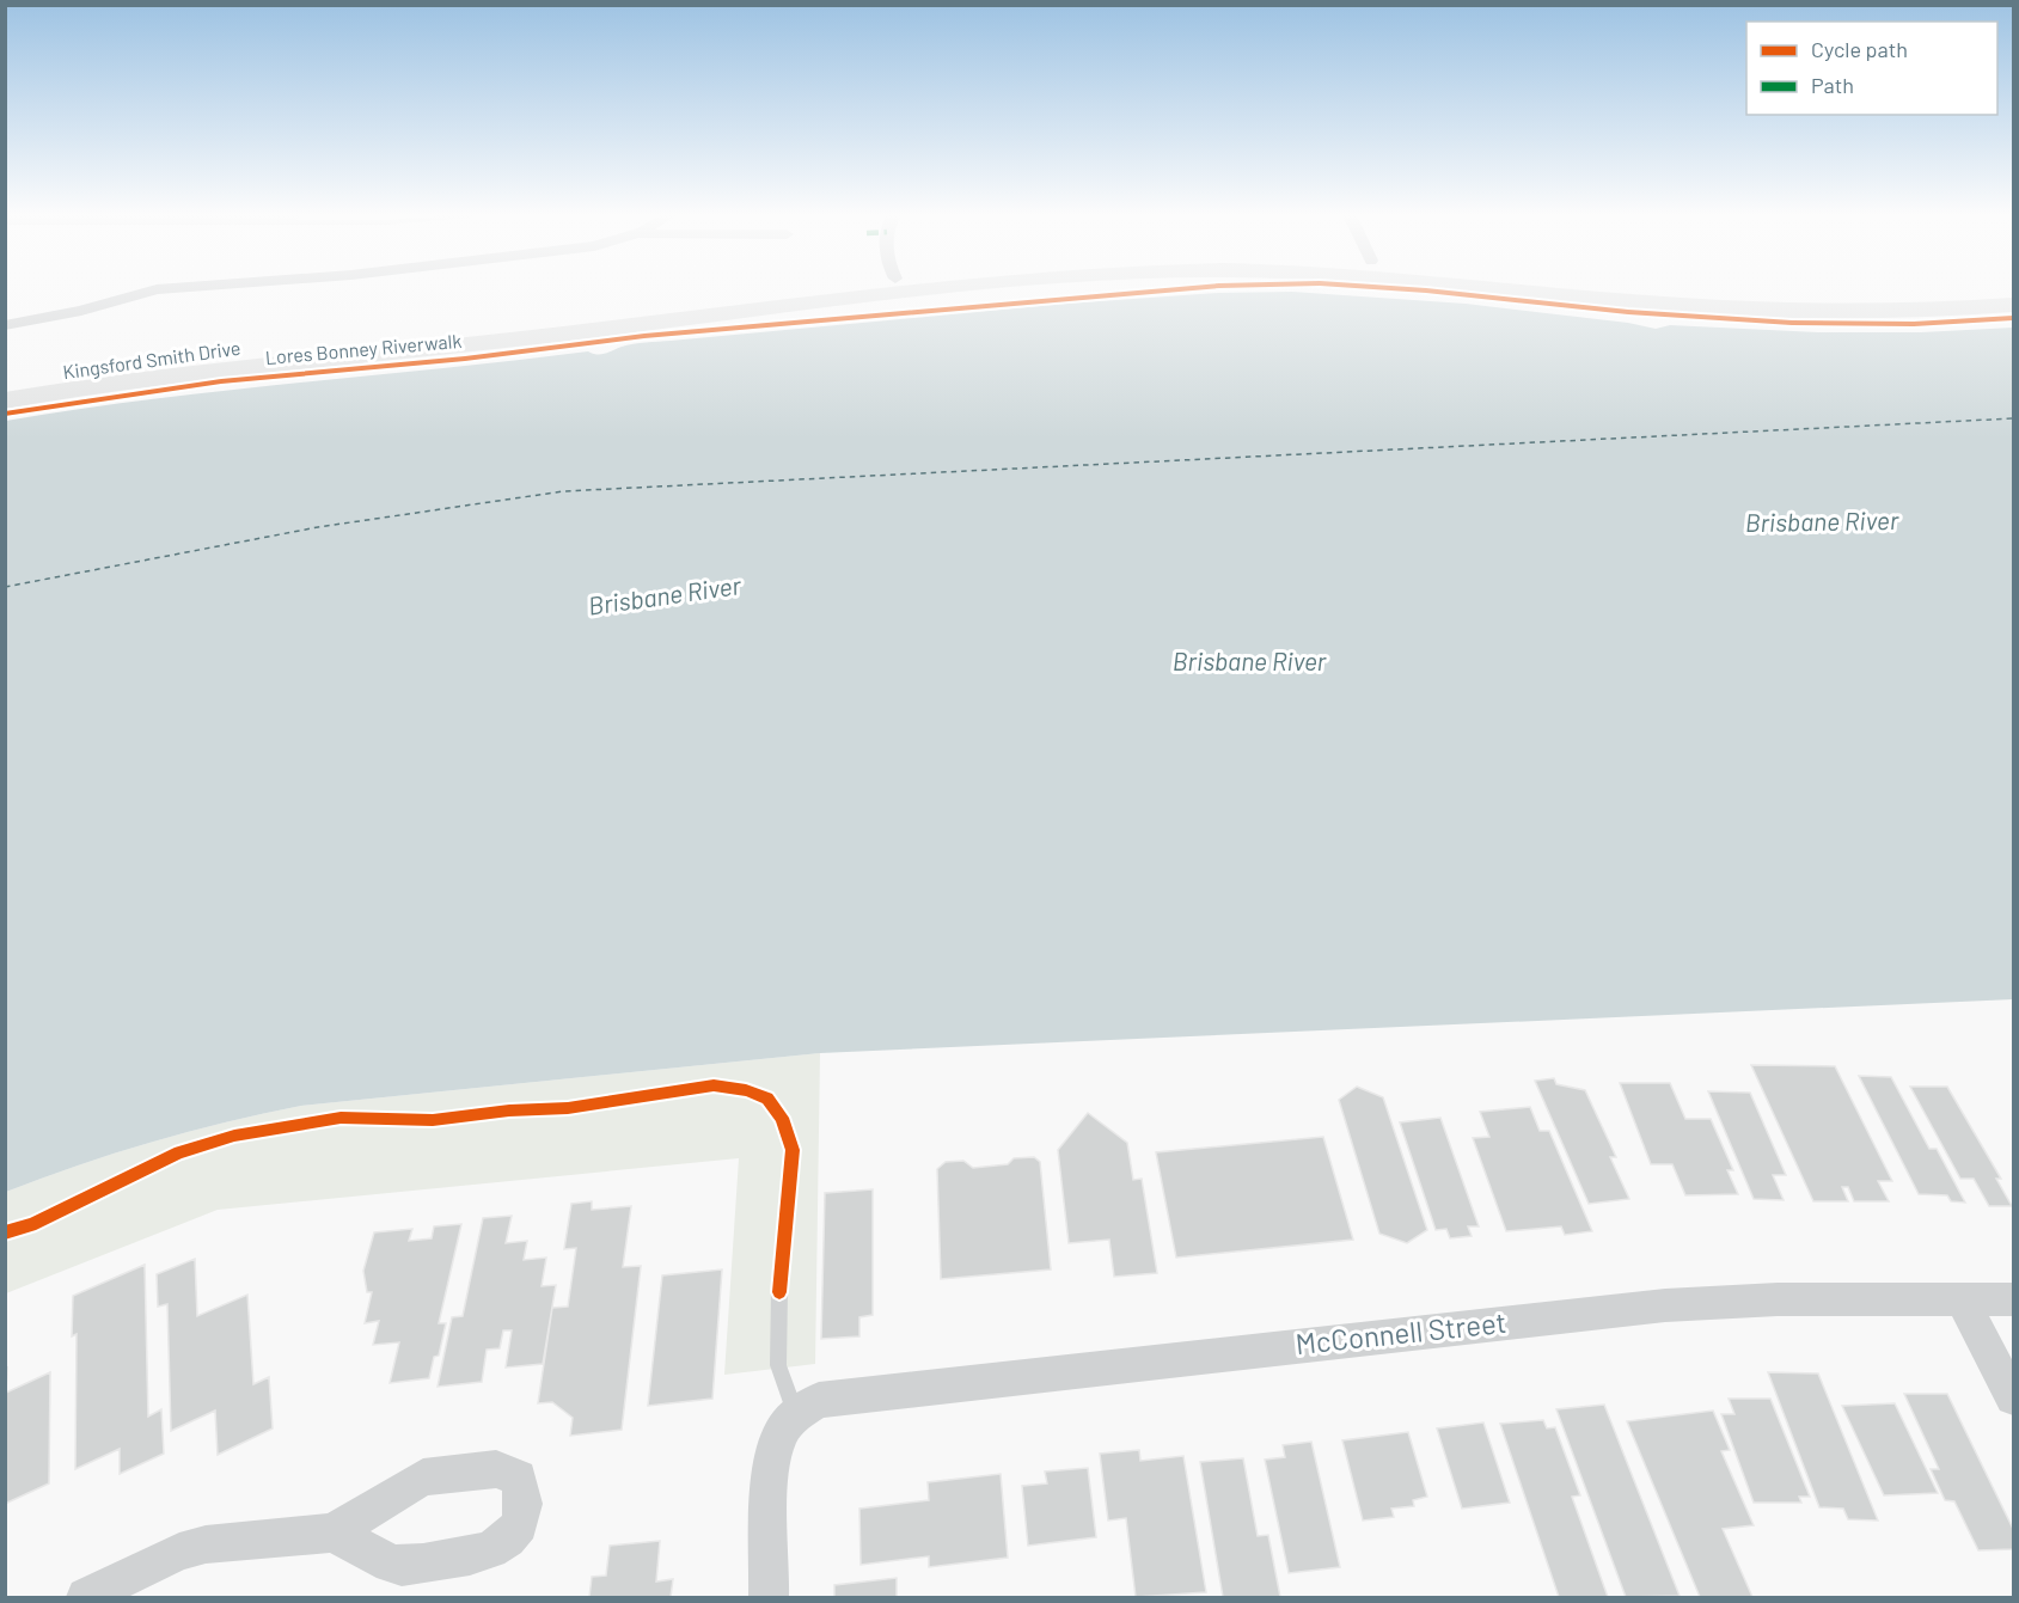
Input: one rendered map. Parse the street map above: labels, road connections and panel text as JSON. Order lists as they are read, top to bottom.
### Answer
{
  "streets": {
    "highway": ["Kingsford Smith Drive"],
    "street": ["McConnell Street"],
    "cycle path": ["Lores Bonney Riverwalk"]
  },
  "water": ["Brisbane River"],
  "legend": ["Cycle path", "Path"]
}
